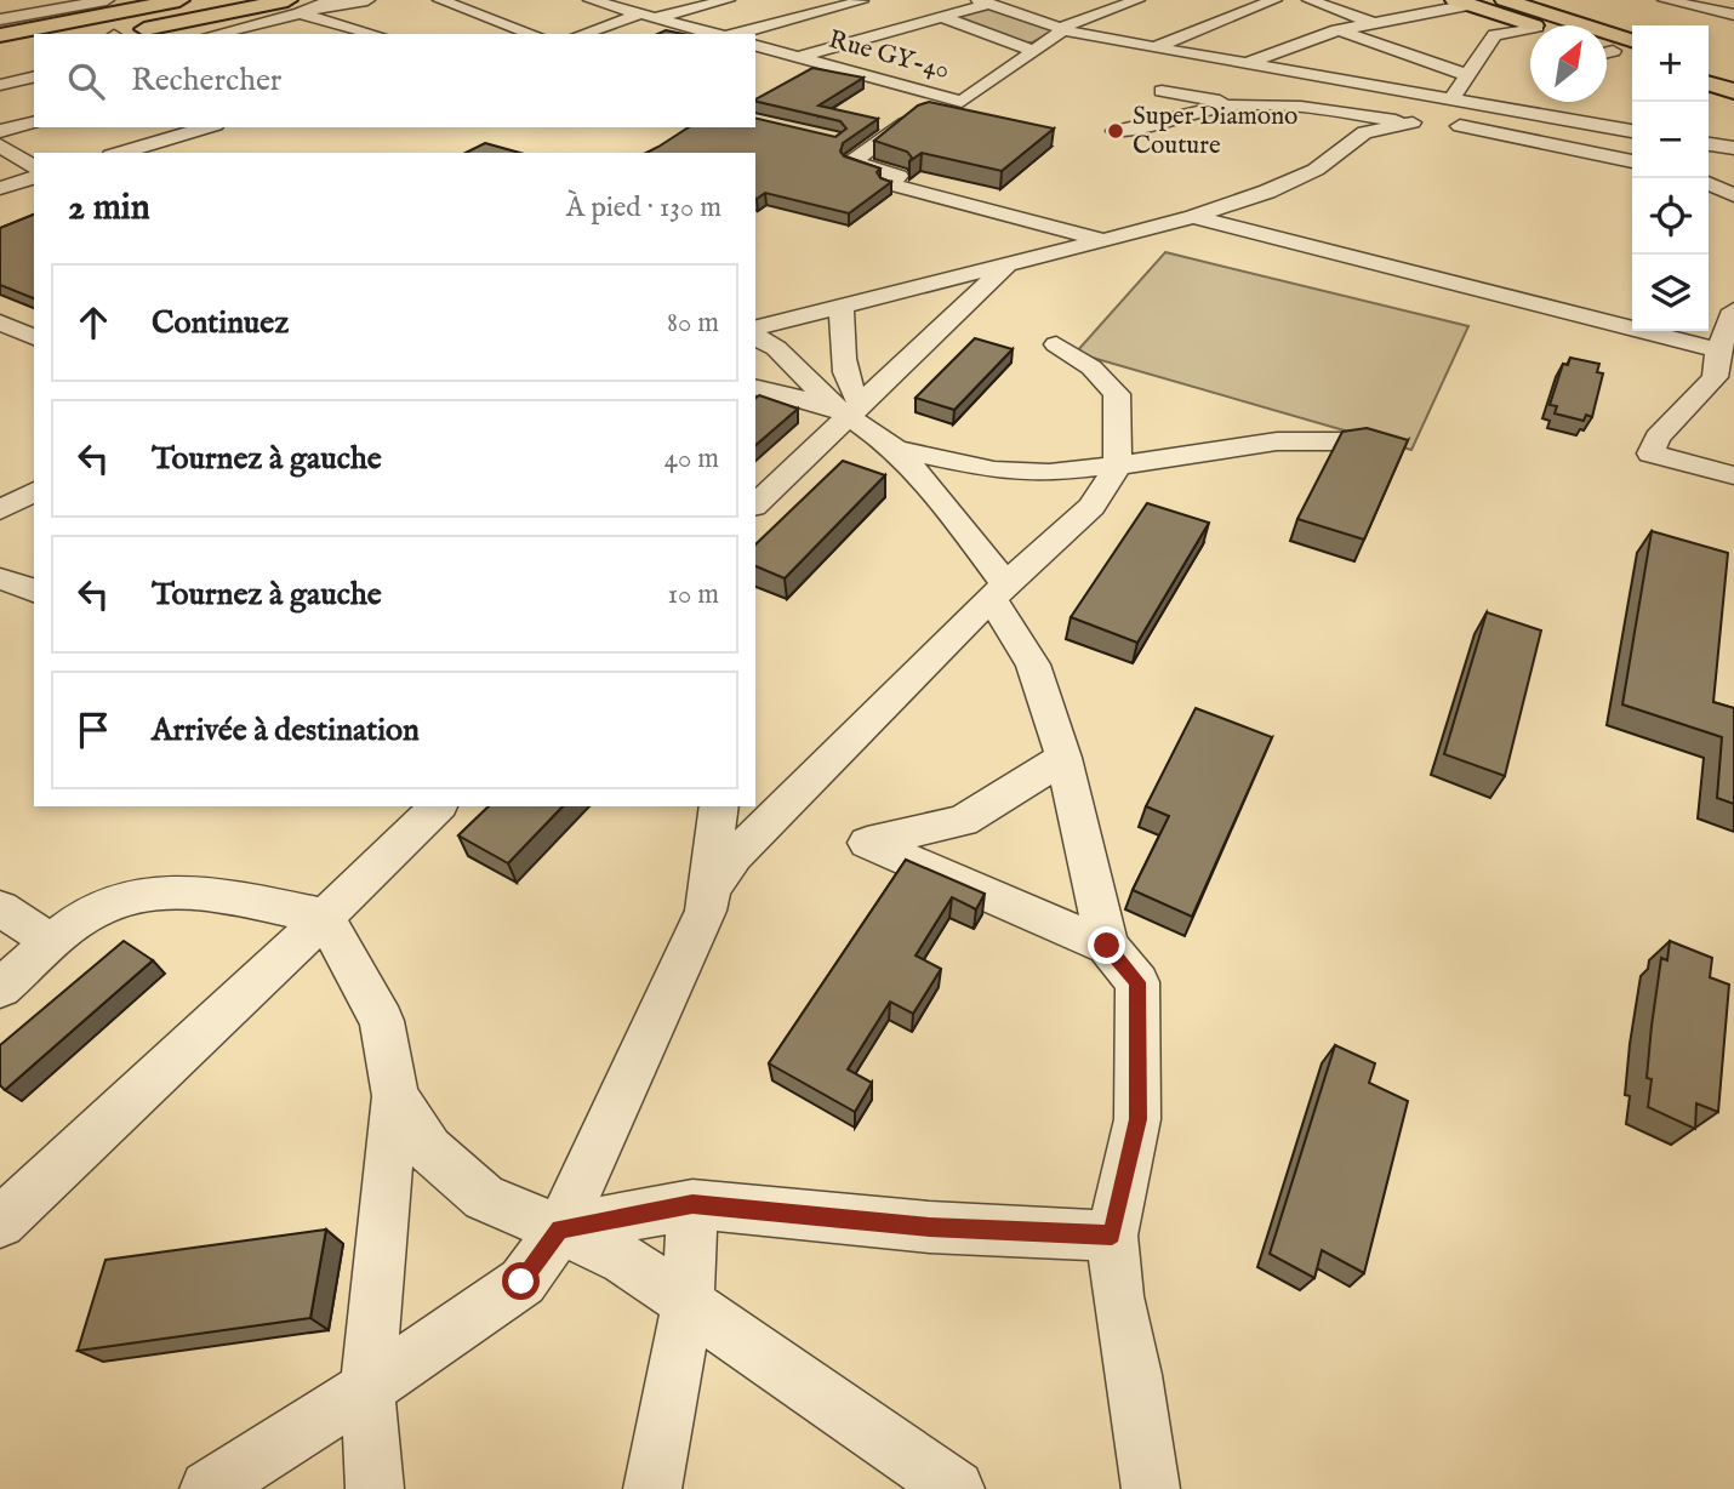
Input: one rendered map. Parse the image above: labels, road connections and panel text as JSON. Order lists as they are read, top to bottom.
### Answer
{
  "streets": {
    "street": ["Rue GY-40"]
  },
  "places": ["Super Diamono Couture"],
  "north": "top right",
  "page": {
    "map_buttons": ["+", "−"],
    "search": "Rechercher",
    "heading": ["2 min", "À pied · 130 m"],
    "list": [
      ["Continuez", "80 m"],
      ["Tournez à gauche", "40 m"],
      ["Tournez à gauche", "10 m"],
      "Arrivée à destination"
    ]
  }
}
